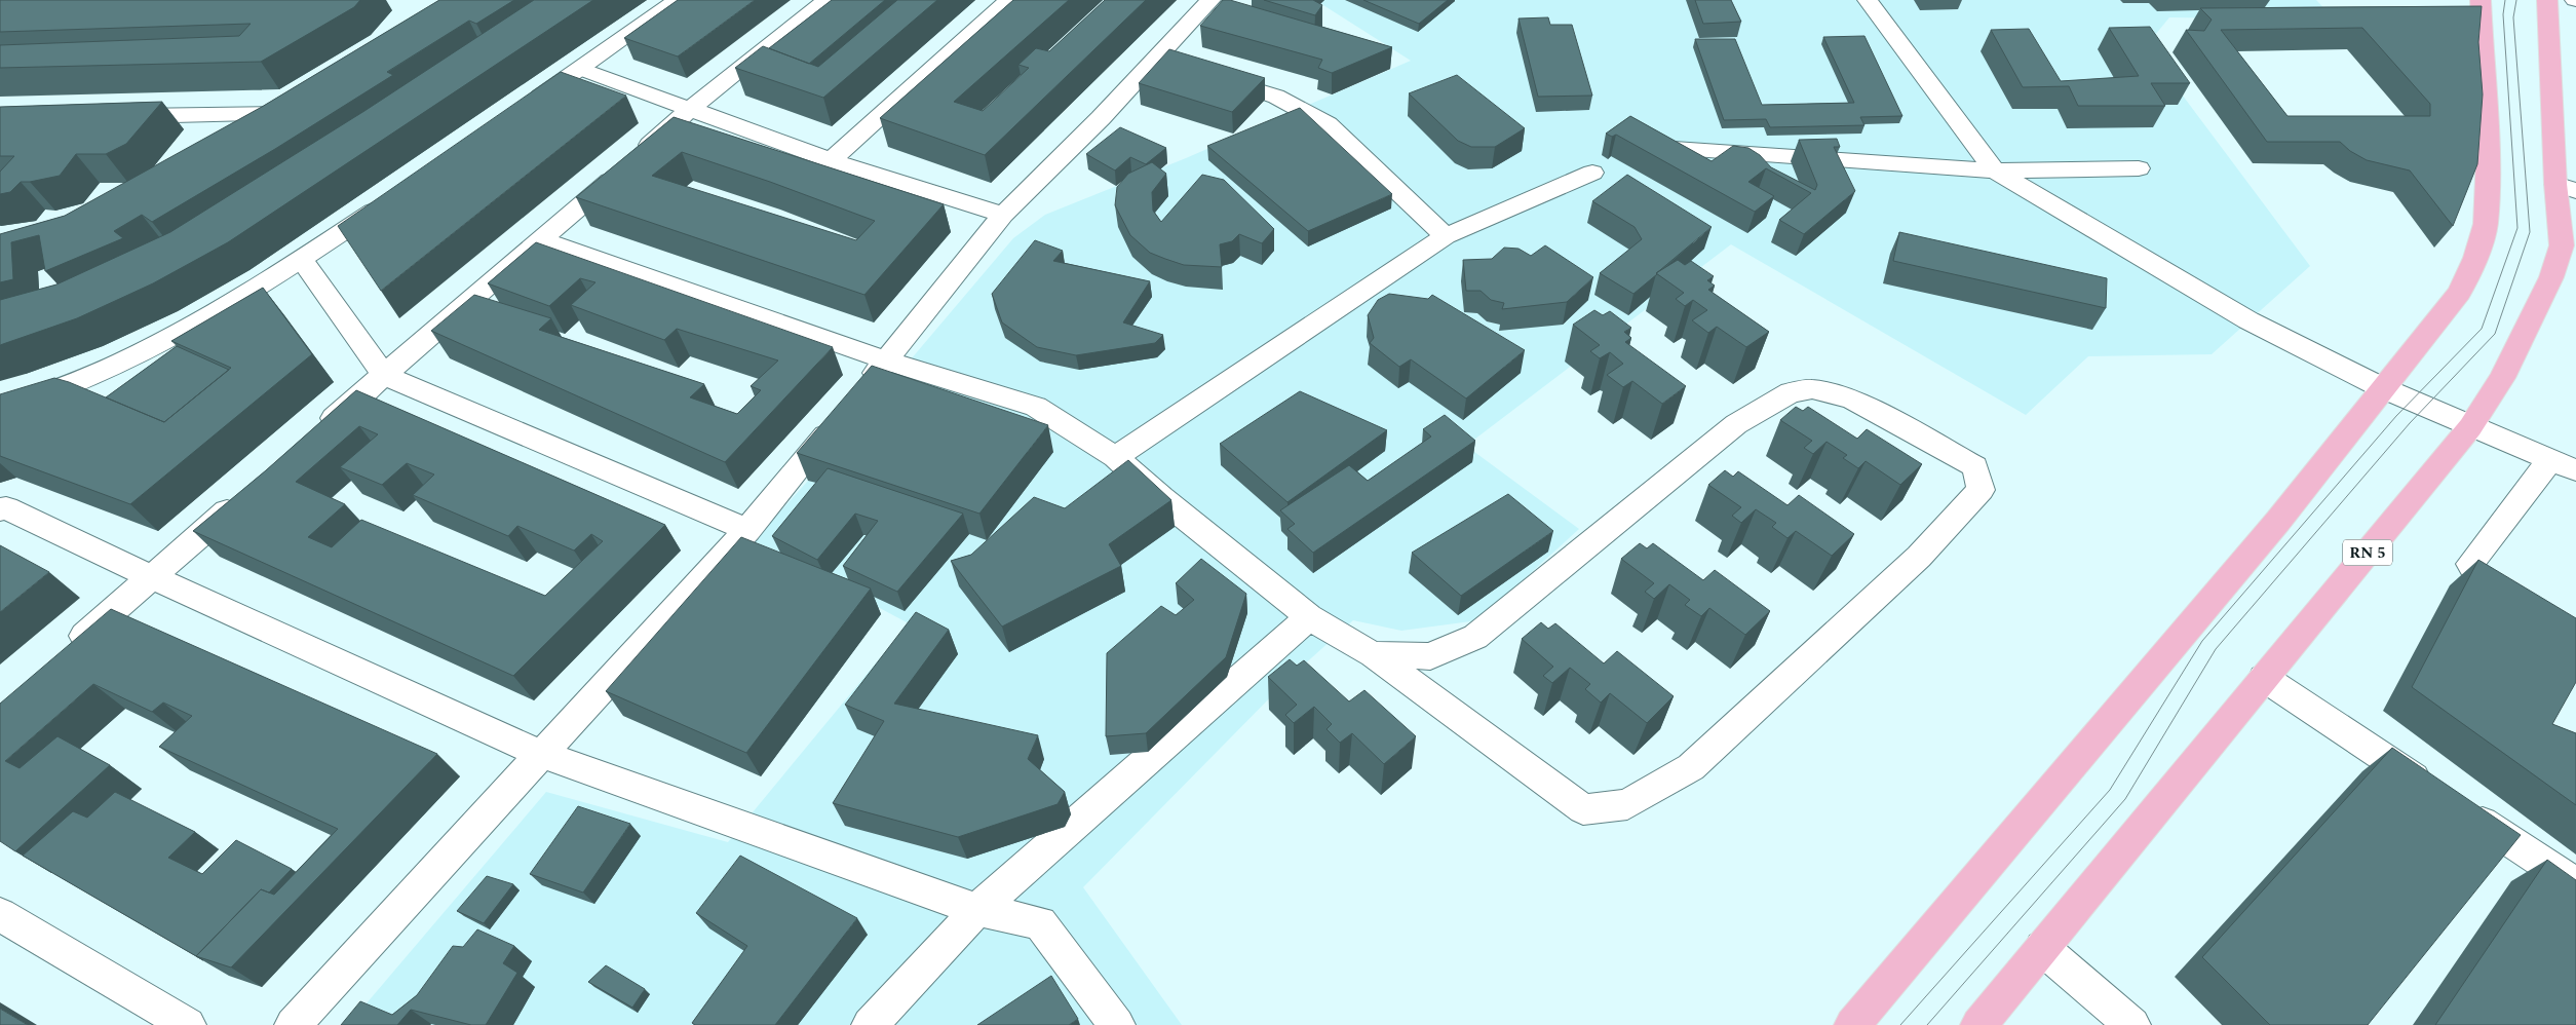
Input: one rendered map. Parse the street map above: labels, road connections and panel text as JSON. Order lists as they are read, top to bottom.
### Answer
{
  "streets": {
    "main road": ["RN 5"]
  }
}
